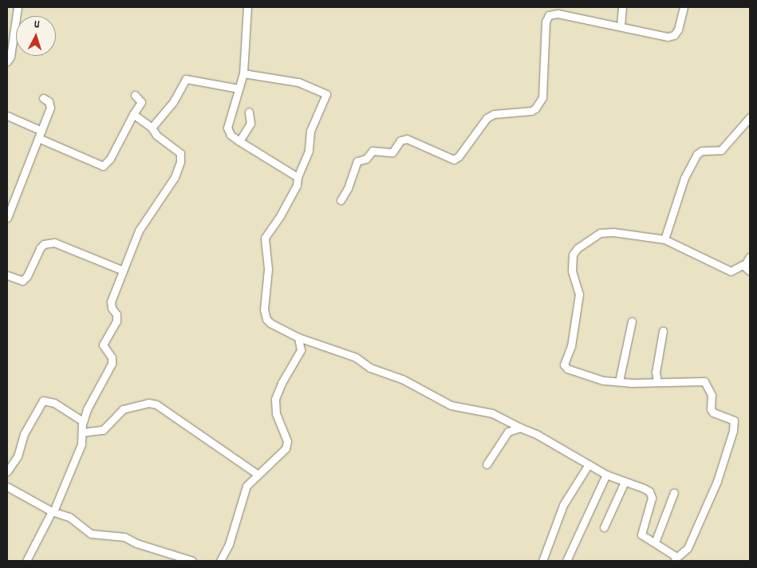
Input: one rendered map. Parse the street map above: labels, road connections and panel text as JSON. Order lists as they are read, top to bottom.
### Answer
{
  "north": "top"
}
